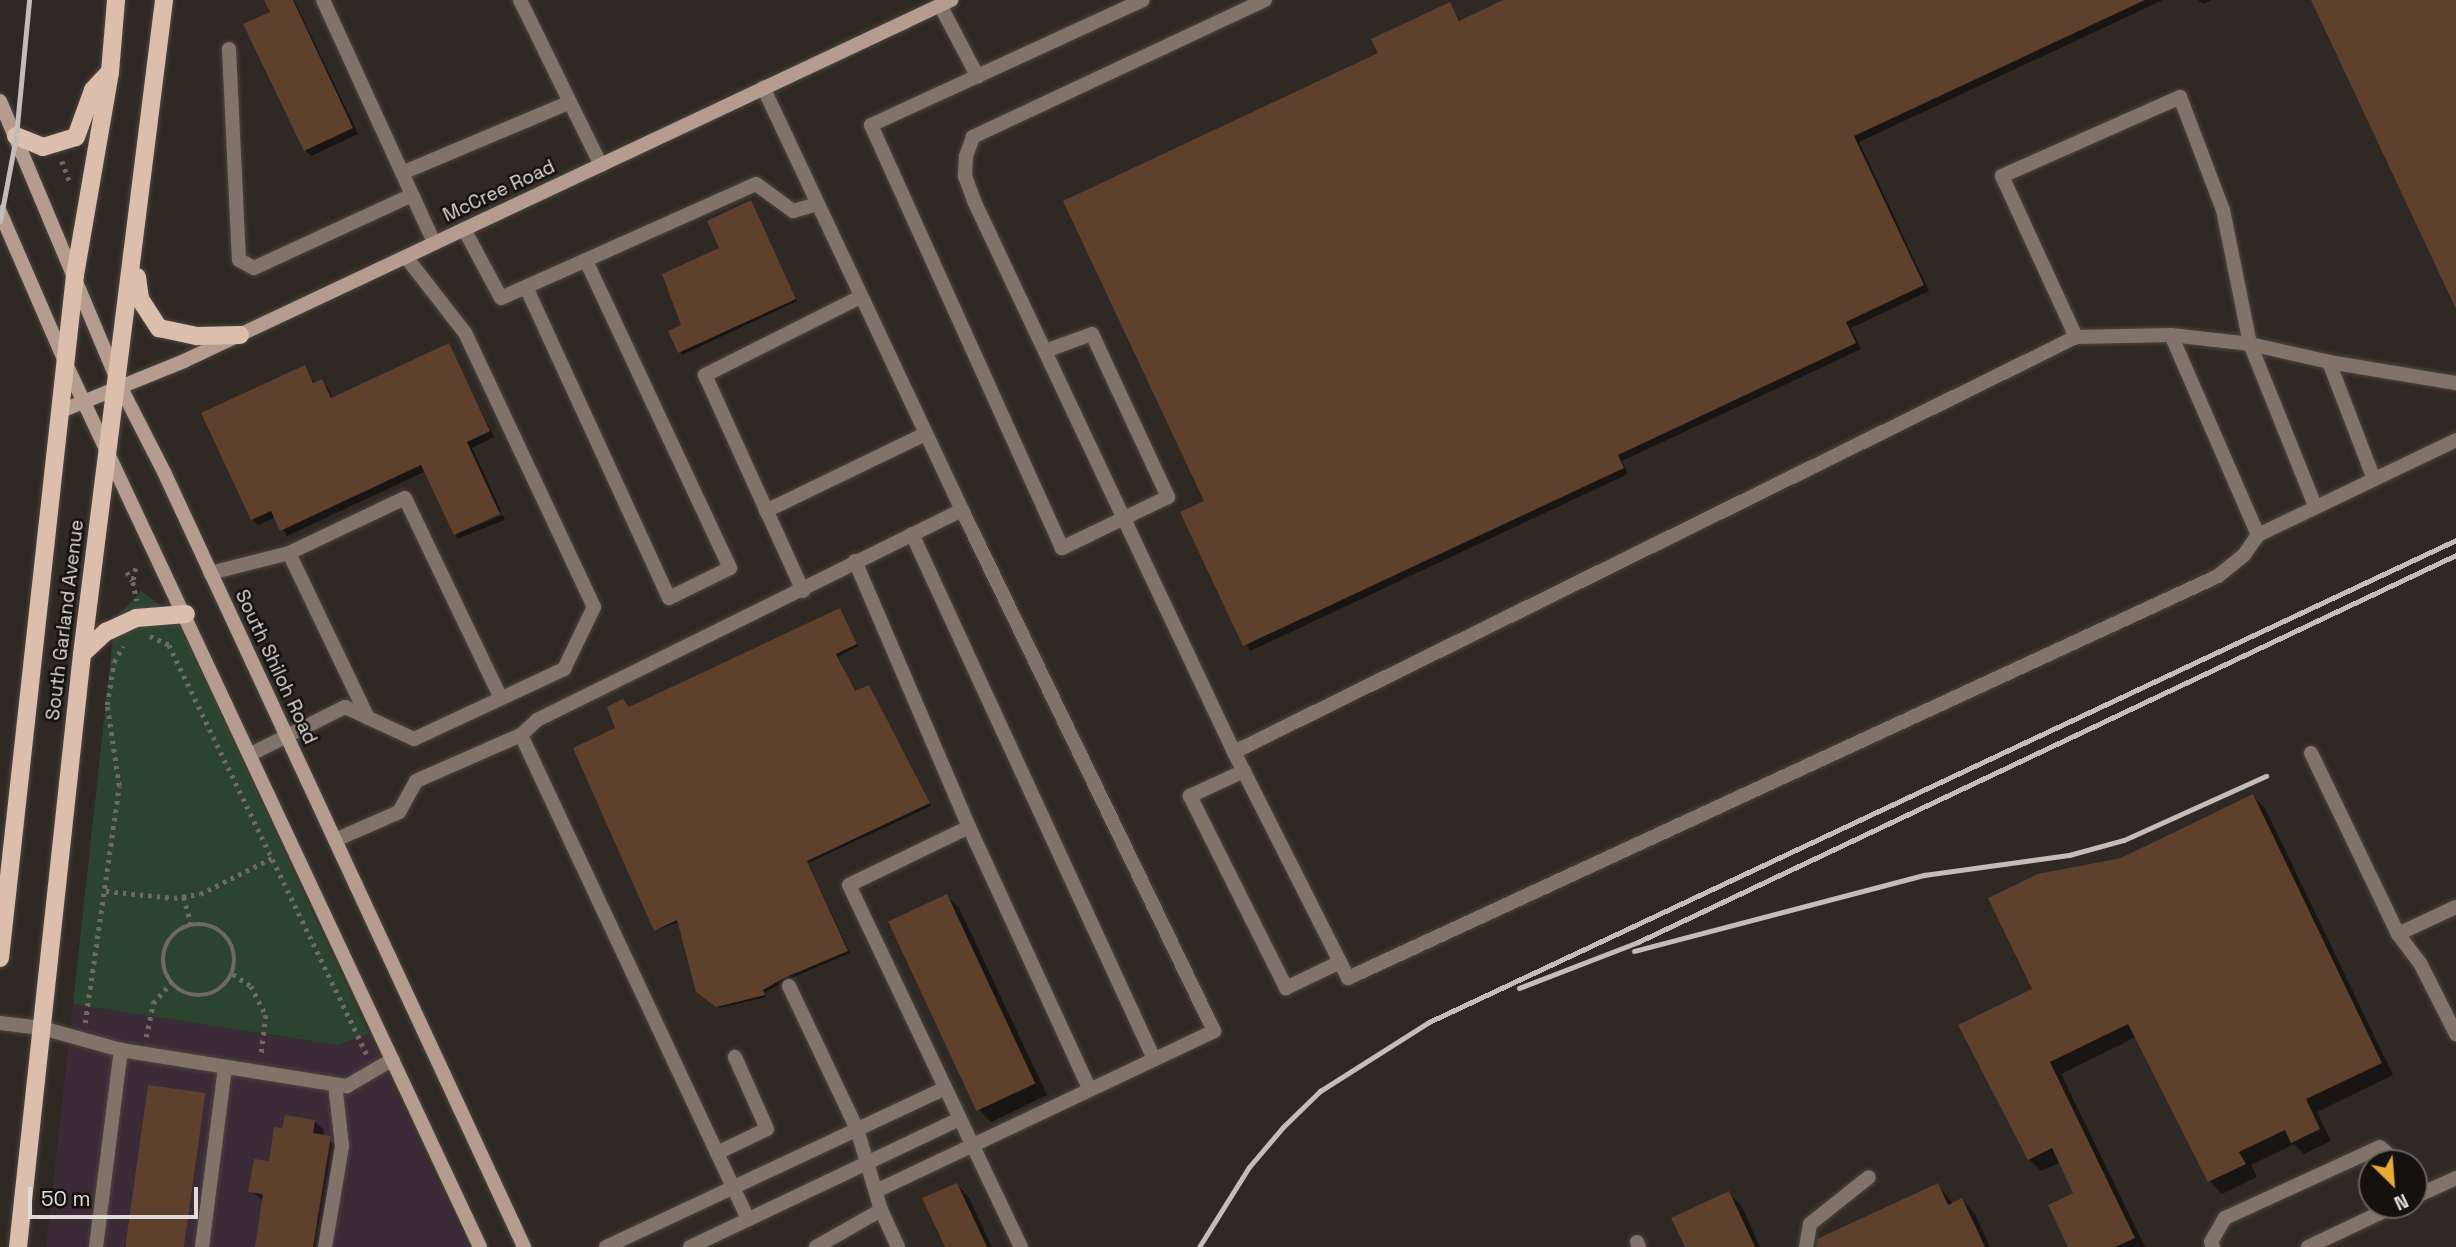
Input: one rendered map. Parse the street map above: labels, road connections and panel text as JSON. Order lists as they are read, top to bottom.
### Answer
{
  "streets": {
    "main road": ["McCree Road", "South Garland Avenue", "South Shiloh Road"]
  },
  "crossings": [
    ["McCree Road", "South Garland Avenue"],
    ["McCree Road", "South Shiloh Road"],
    ["South Garland Avenue", "South Shiloh Road"]
  ],
  "scale_bar": "50 m",
  "north": "bottom right"
}
